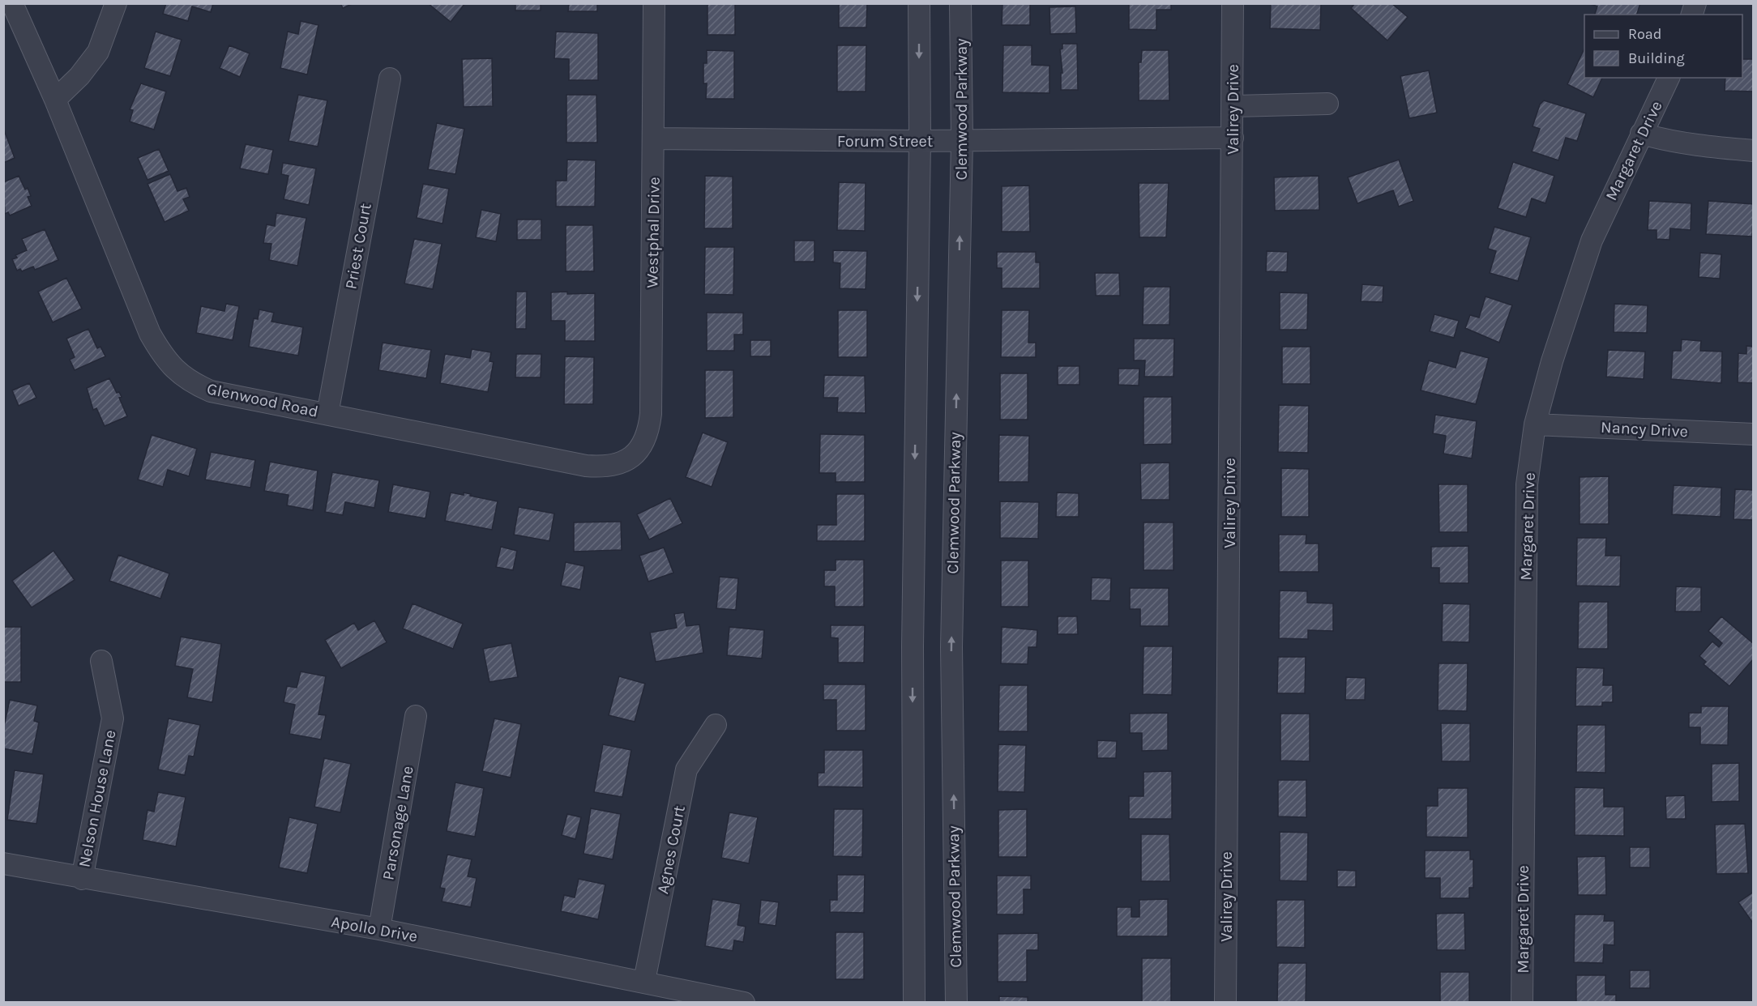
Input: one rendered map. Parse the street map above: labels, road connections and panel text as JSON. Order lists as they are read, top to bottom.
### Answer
{
  "streets": {
    "street": [
      "Clemwood Parkway",
      "Valirey Drive",
      "Forum Street",
      "Margaret Drive",
      "Westphal Drive",
      "Priest Court",
      "Glenwood Road",
      "Nancy Drive",
      "Nelson House Lane",
      "Parsonage Lane",
      "Agnes Court",
      "Apollo Drive"
    ]
  },
  "crossings": [
    ["Clemwood Parkway", "Forum Street"],
    ["Valirey Drive", "Forum Street"],
    ["Forum Street", "Westphal Drive"],
    ["Margaret Drive", "Nancy Drive"],
    ["Westphal Drive", "Glenwood Road"],
    ["Priest Court", "Glenwood Road"],
    ["Nelson House Lane", "Apollo Drive"],
    ["Parsonage Lane", "Apollo Drive"],
    ["Agnes Court", "Apollo Drive"]
  ],
  "legend": ["Road", "Building"]
}
